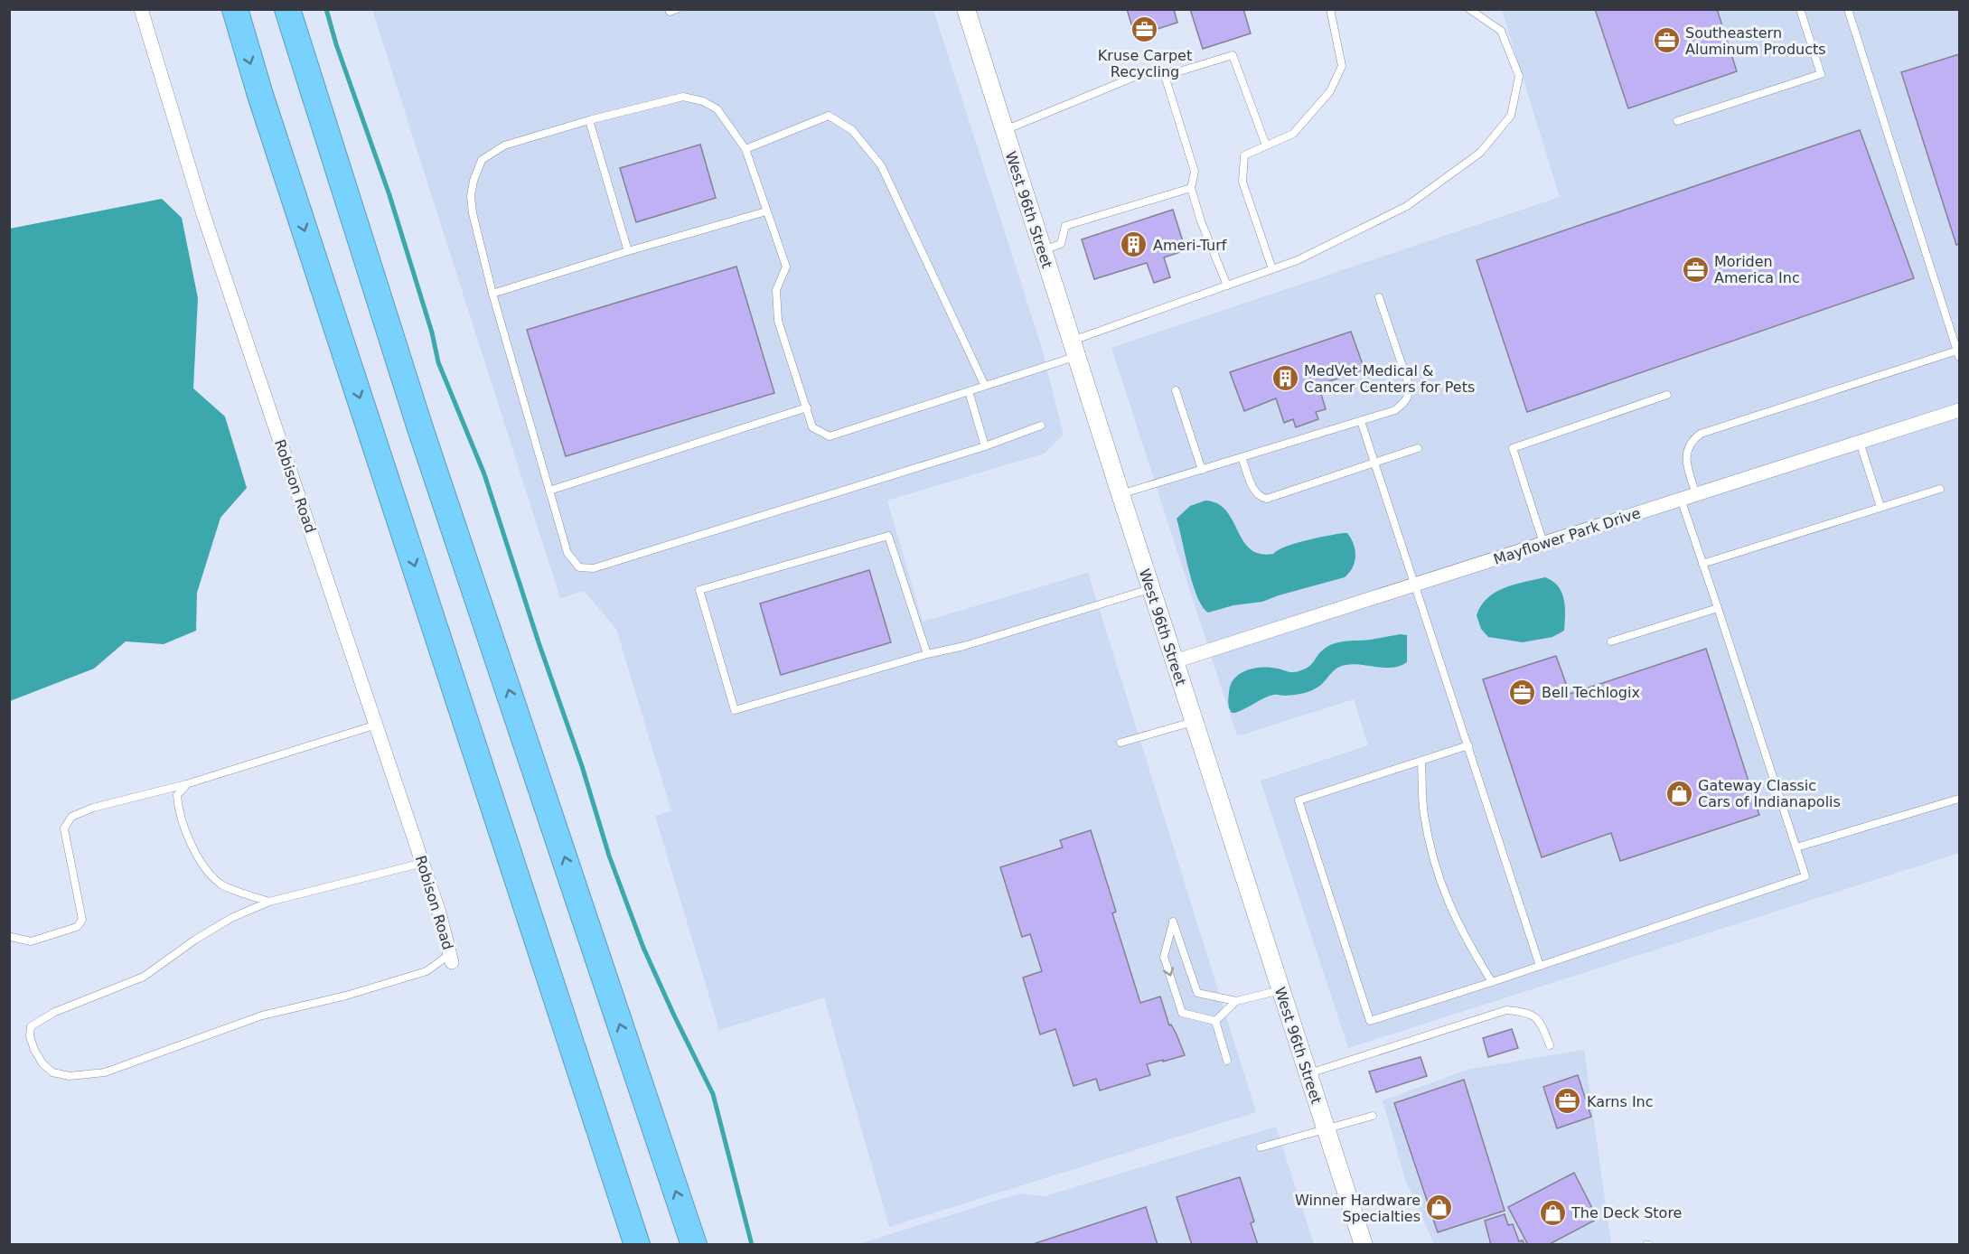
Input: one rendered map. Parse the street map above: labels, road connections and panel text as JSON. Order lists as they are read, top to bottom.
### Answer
{
  "streets": {
    "street": ["West 96th Street", "Robison Road", "Mayflower Park Drive"]
  },
  "crossings": [
    ["West 96th Street", "Mayflower Park Drive"]
  ],
  "places": {
    "office": [
      "Kruse Carpet Recycling",
      "Southeastern Aluminum Products",
      "Moriden America Inc",
      "Bell Techlogix",
      "Karns Inc"
    ],
    "building": ["Ameri-Turf", "MedVet Medical & Cancer Centers for Pets"],
    "shop": ["Gateway Classic Cars of Indianapolis", "Winner Hardware Specialties", "The Deck Store"]
  }
}
